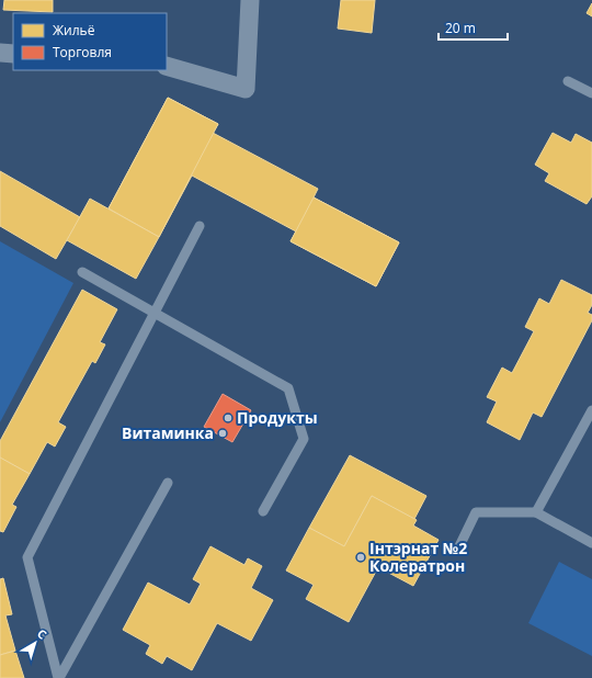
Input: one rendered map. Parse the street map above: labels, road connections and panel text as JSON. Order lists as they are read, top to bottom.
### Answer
{
  "places": ["Продукты", "Витаминка", "Інтэрнат №2 Колератрон"],
  "legend": ["Жильё", "Торговля"],
  "scale_bar": "20 m",
  "north": "top right"
}
